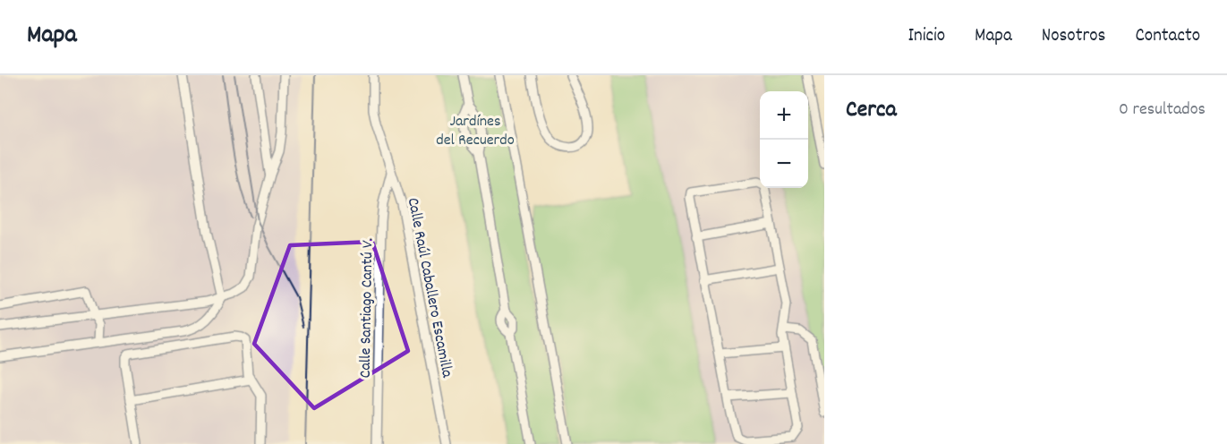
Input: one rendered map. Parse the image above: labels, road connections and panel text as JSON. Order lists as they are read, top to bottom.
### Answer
{
  "streets": {
    "street": ["Calle Raúl Caballero Escamilla", "Calle Santiago Cantú V."]
  },
  "crossings": [
    ["Calle Raúl Caballero Escamilla", "Calle Santiago Cantú V."]
  ],
  "parks": ["Jardínes del Recuerdo"],
  "page": {
    "header": "Mapa",
    "nav": [
      "Inicio",
      "Mapa",
      "Nosotros",
      "Contacto"
    ],
    "heading": ["Cerca", "0 resultados"],
    "map_buttons": ["+", "−"]
  }
}
